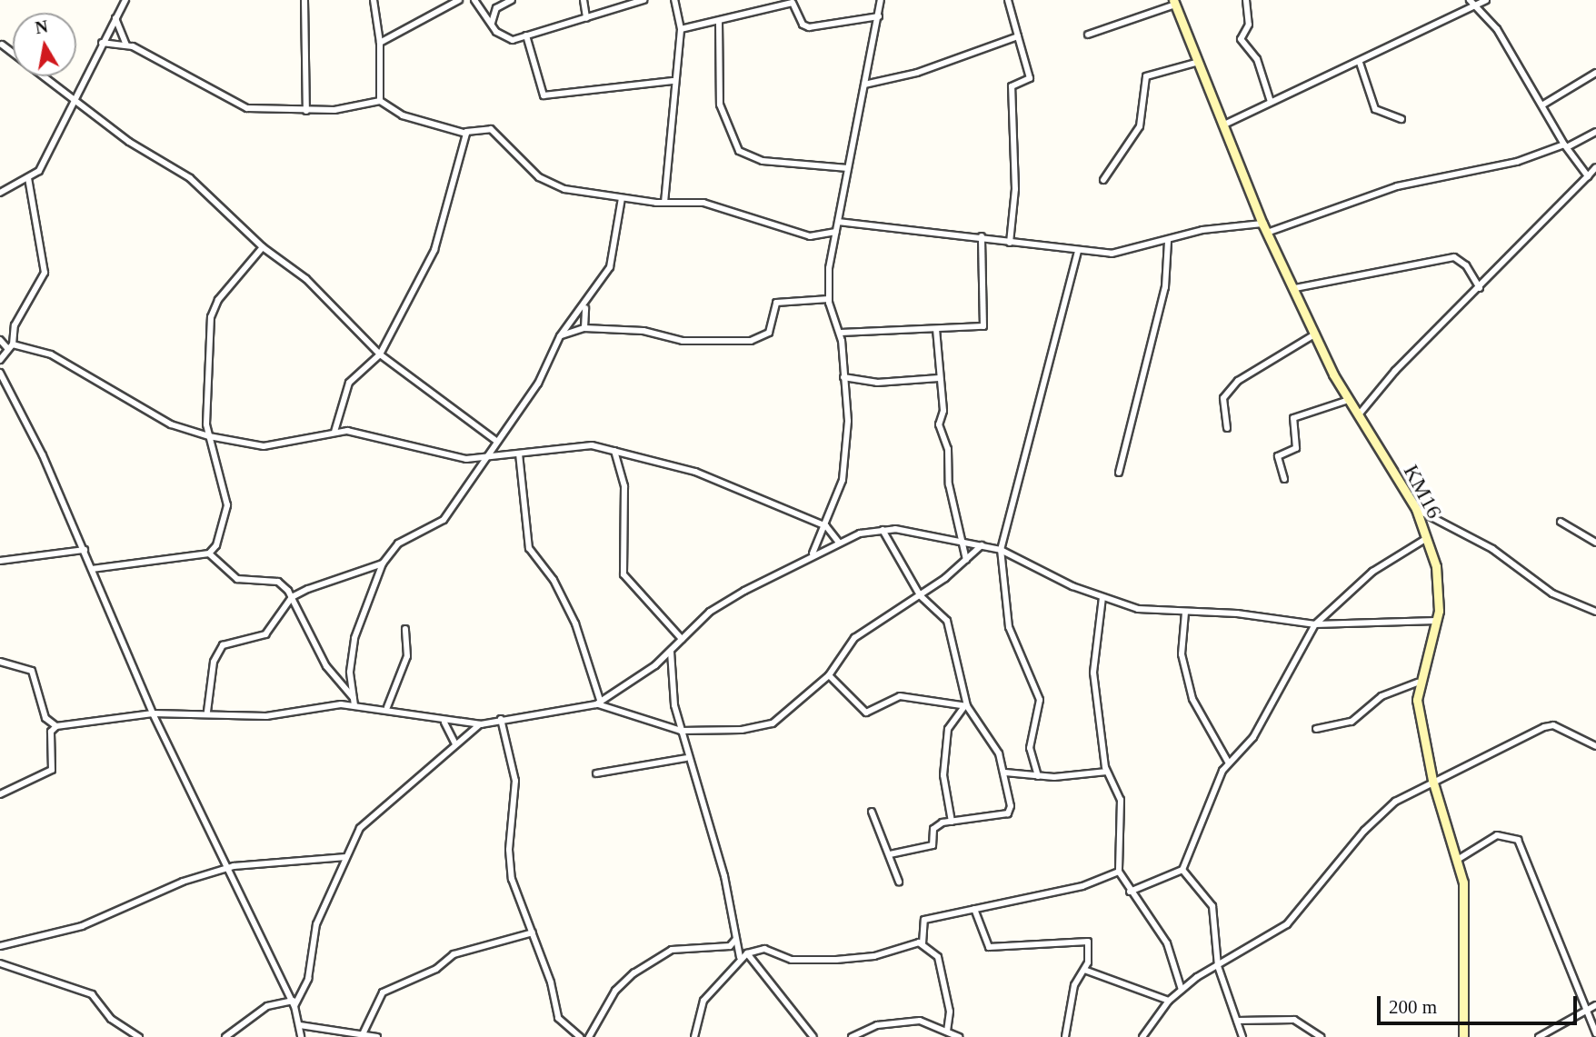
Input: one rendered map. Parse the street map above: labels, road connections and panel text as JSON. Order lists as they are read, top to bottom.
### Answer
{
  "streets": {
    "street": ["KM16"]
  },
  "scale_bar": "200 m",
  "north": "top"
}
